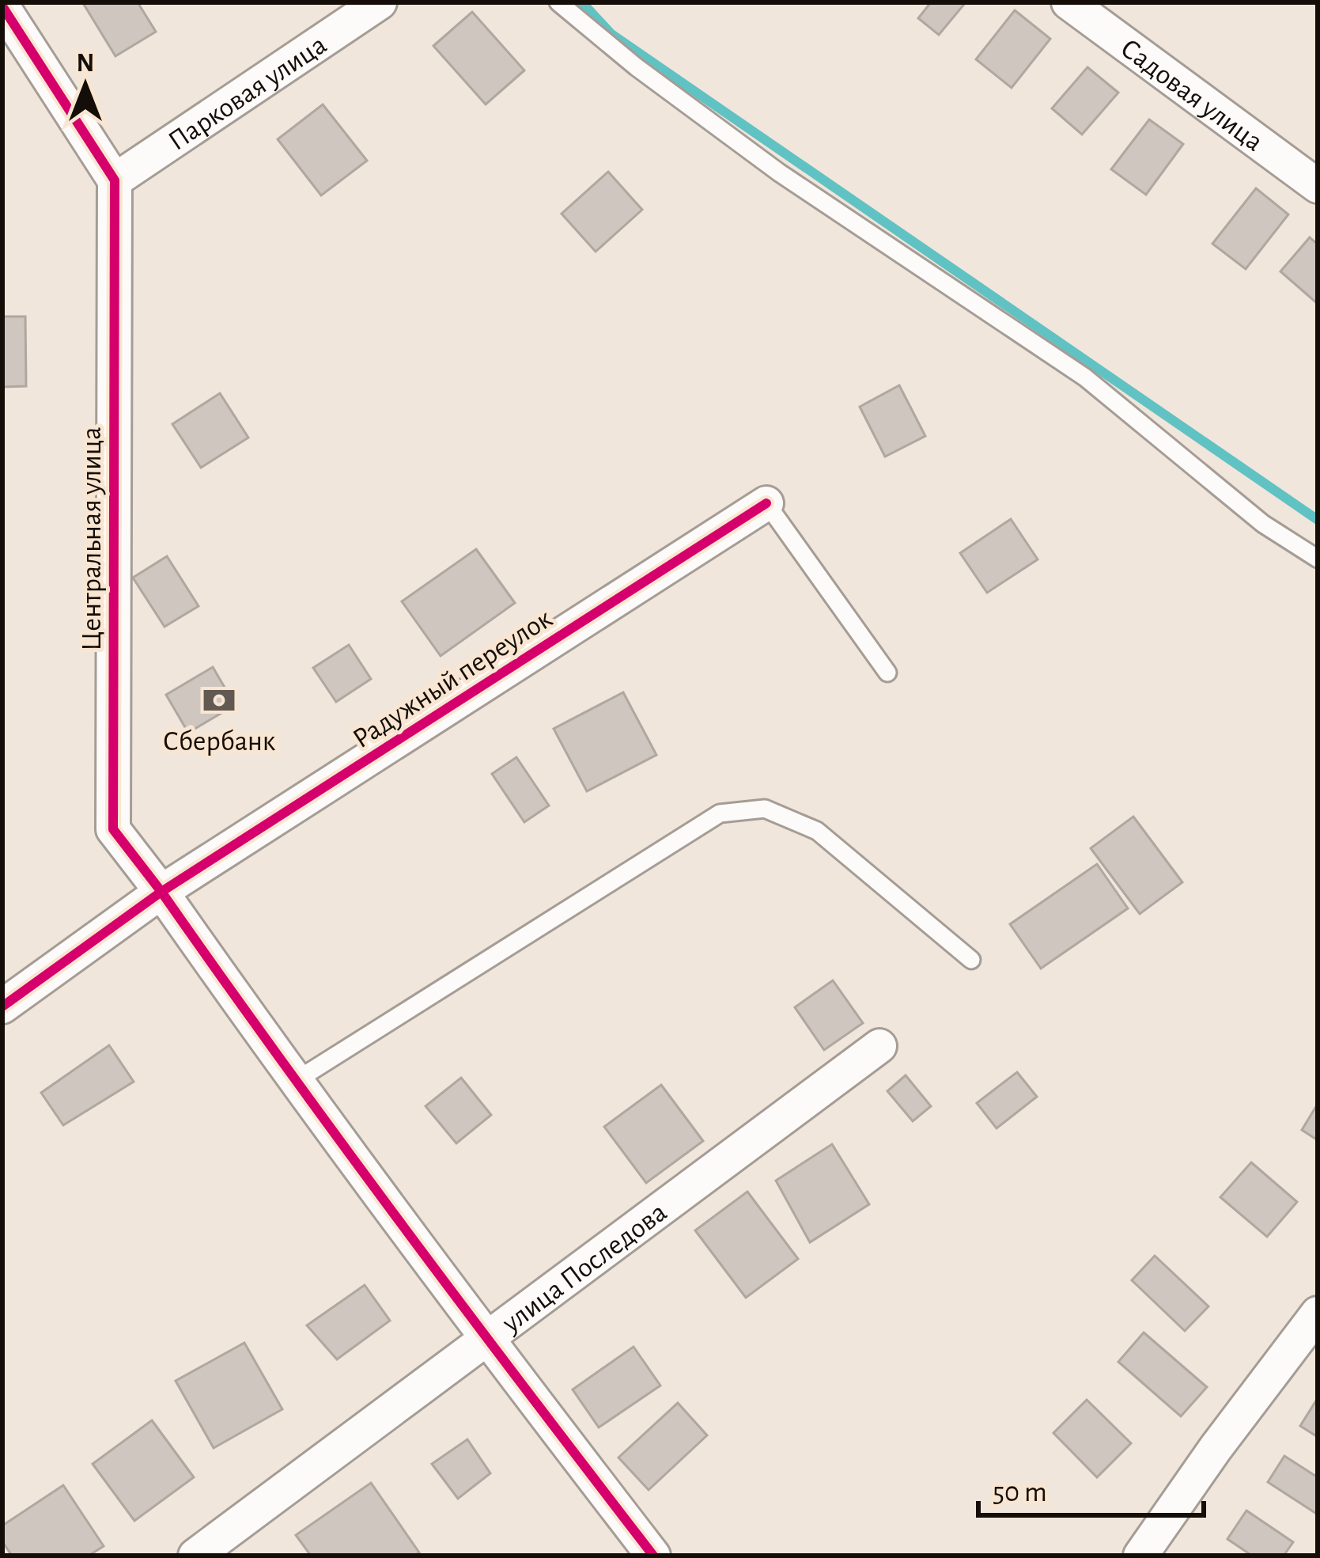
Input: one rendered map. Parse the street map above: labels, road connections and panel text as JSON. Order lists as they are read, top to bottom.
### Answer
{
  "streets": {
    "street": [
      "Парковая улица",
      "Садовая улица",
      "Центральная улица",
      "Радужный переулок",
      "улица Последова"
    ]
  },
  "crossings": [
    ["Парковая улица", "Центральная улица"],
    ["Центральная улица", "Радужный переулок"],
    ["Центральная улица", "улица Последова"]
  ],
  "places": {
    "bank": ["Сбербанк"]
  },
  "scale_bar": "50 m",
  "north": "top"
}
